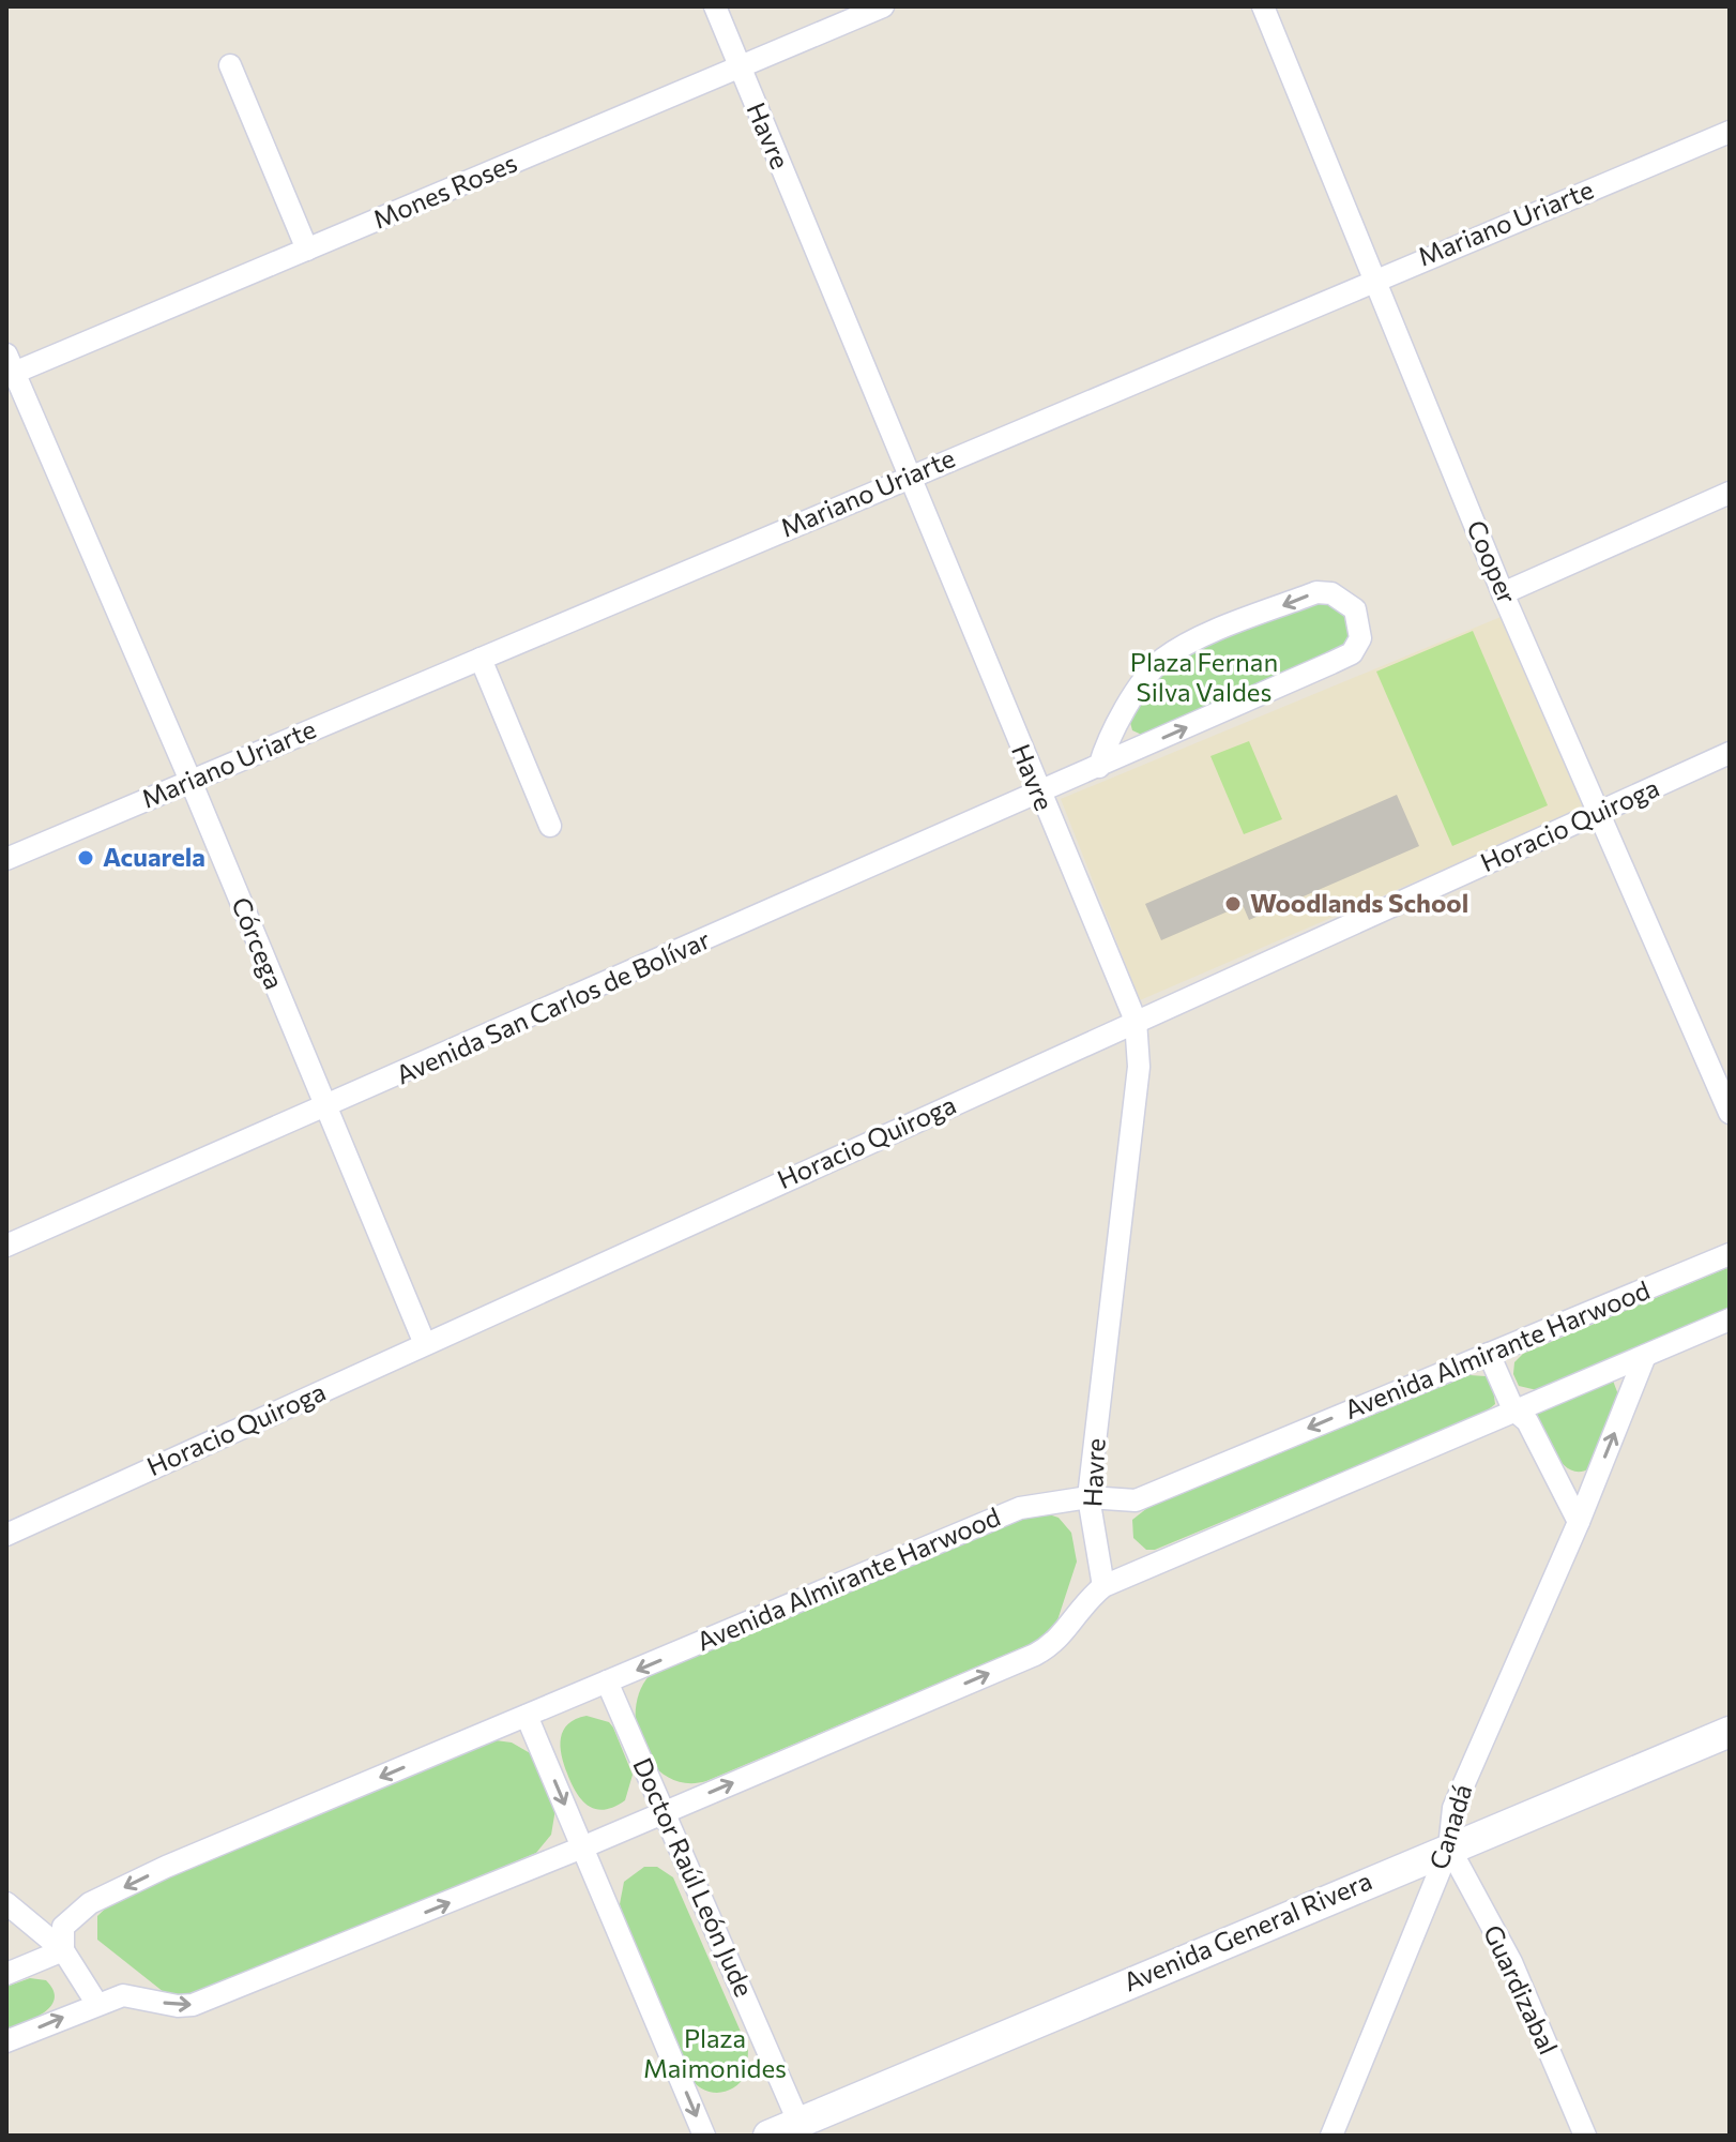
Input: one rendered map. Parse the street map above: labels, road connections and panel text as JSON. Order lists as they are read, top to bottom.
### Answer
{
  "streets": {
    "main road": ["Avenida General Rivera"],
    "street": [
      "Havre",
      "Mones Roses",
      "Mariano Uriarte",
      "Cooper",
      "Horacio Quiroga",
      "Córcega",
      "Avenida San Carlos de Bolívar",
      "Avenida Almirante Harwood",
      "Canadá",
      "Doctor Raúl León Jude",
      "Guardizabal"
    ]
  },
  "crossings": [
    ["Havre", "Mones Roses"],
    ["Havre", "Mariano Uriarte"],
    ["Havre", "Horacio Quiroga"],
    ["Havre", "Avenida San Carlos de Bolívar"],
    ["Havre", "Avenida Almirante Harwood"],
    ["Mones Roses", "Córcega"],
    ["Mariano Uriarte", "Cooper"],
    ["Mariano Uriarte", "Córcega"],
    ["Cooper", "Horacio Quiroga"],
    ["Horacio Quiroga", "Córcega"],
    ["Córcega", "Avenida San Carlos de Bolívar"],
    ["Avenida Almirante Harwood", "Doctor Raúl León Jude"],
    ["Canadá", "Avenida General Rivera"],
    ["Canadá", "Guardizabal"],
    ["Doctor Raúl León Jude", "Avenida General Rivera"],
    ["Avenida General Rivera", "Guardizabal"]
  ],
  "parks": ["Plaza Fernan Silva Valdes", "Plaza Maimonides"],
  "places": ["Acuarela", "Woodlands School"]
}
